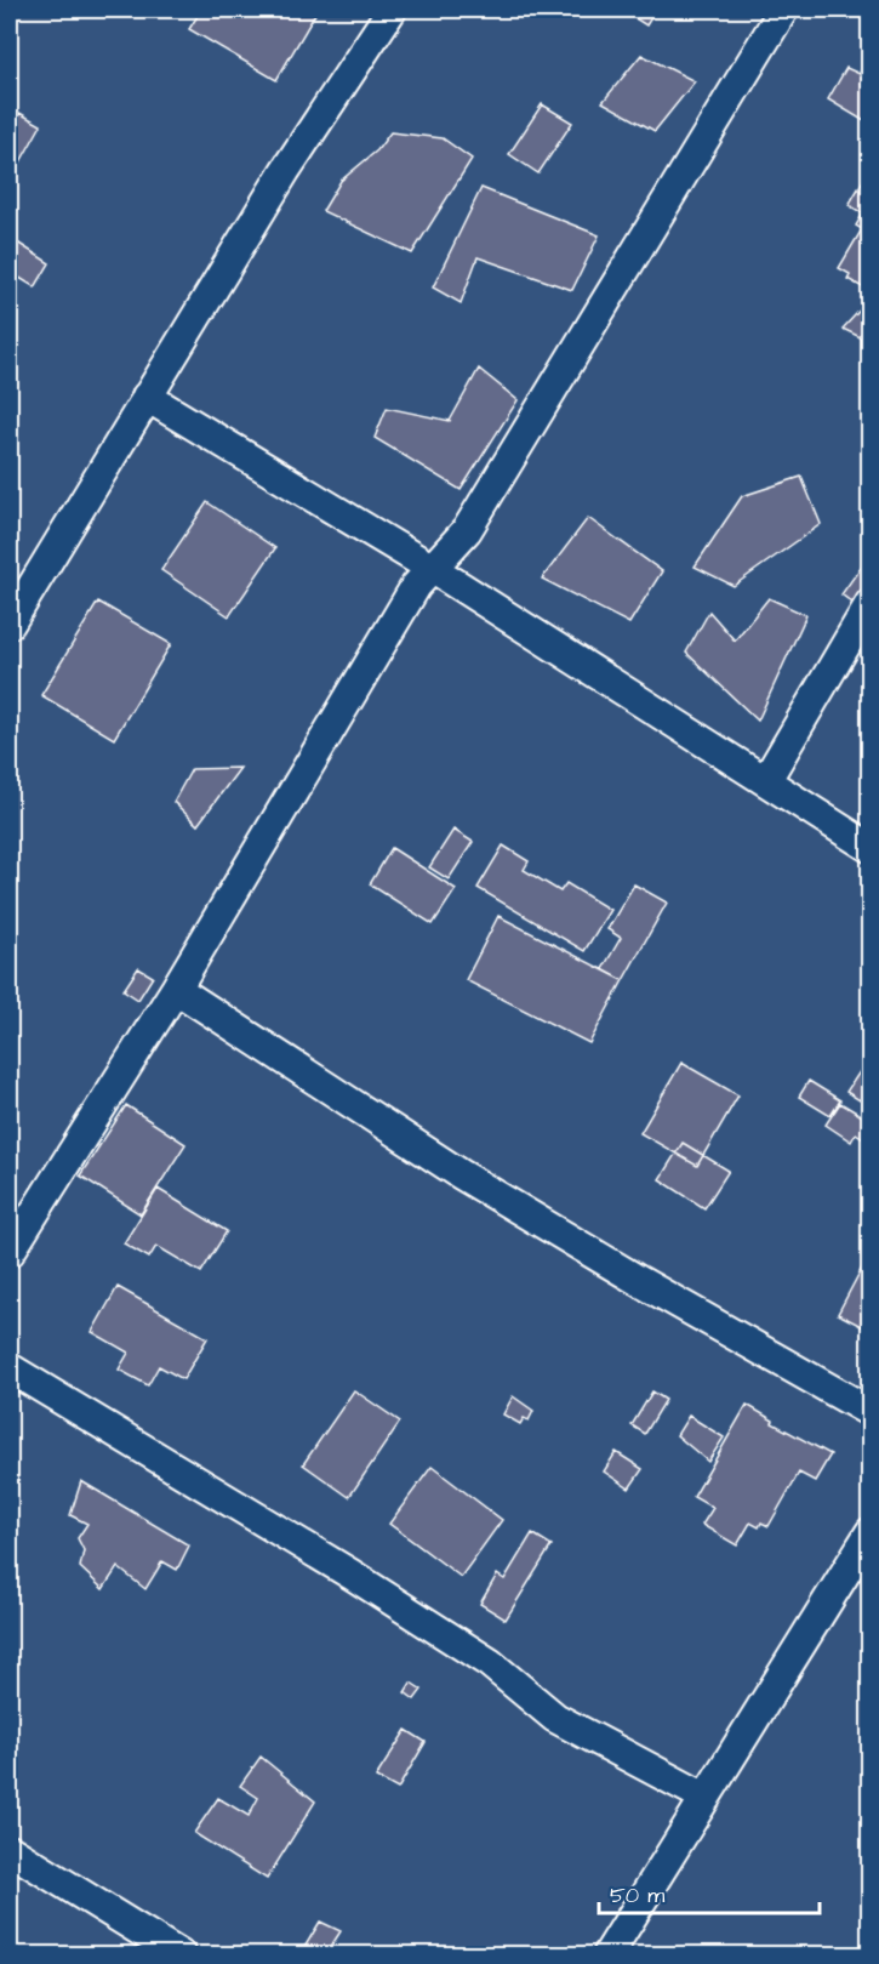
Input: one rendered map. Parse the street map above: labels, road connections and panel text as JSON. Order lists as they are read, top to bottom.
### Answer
{
  "scale_bar": "50 m"
}
